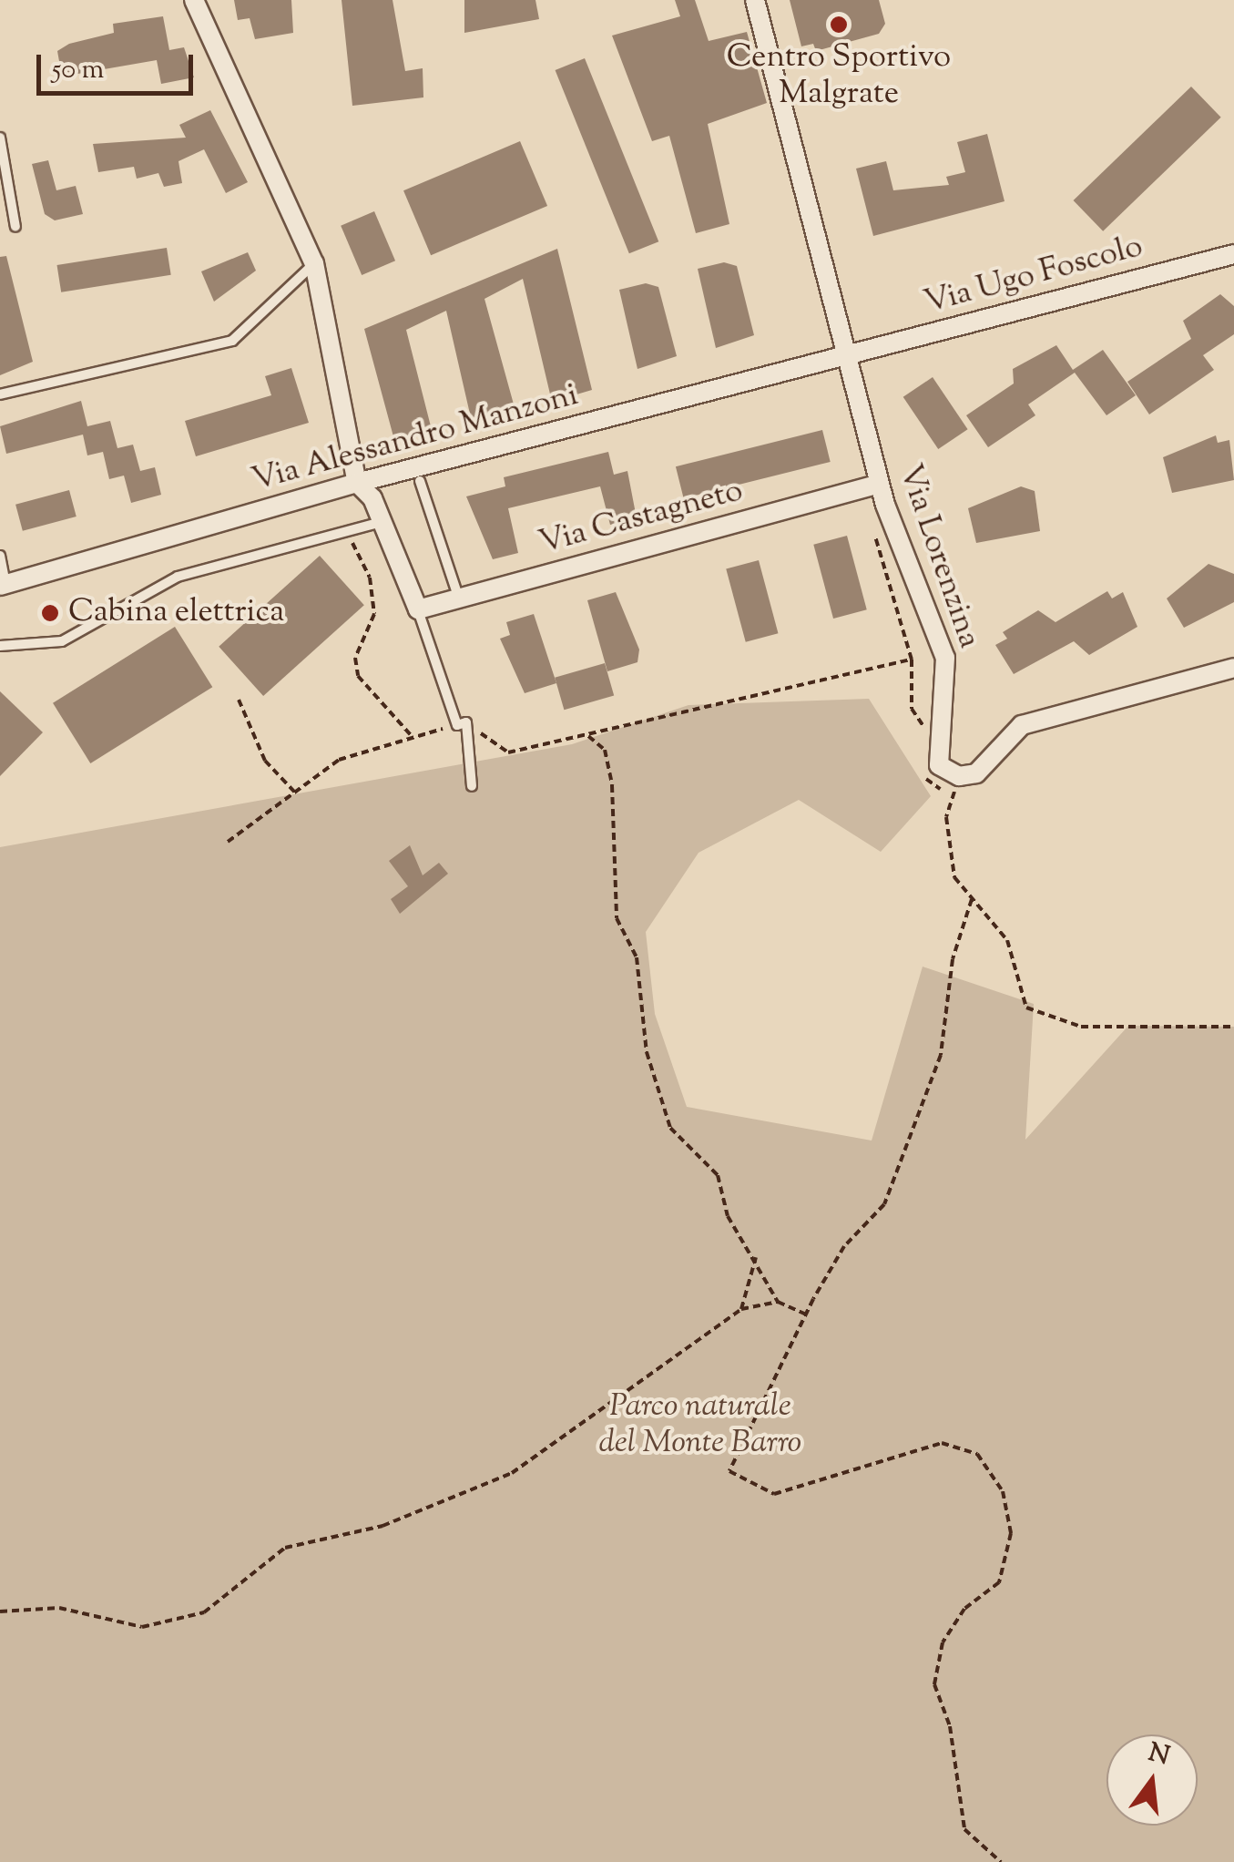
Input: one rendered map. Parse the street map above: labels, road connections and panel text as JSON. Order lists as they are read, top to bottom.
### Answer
{
  "streets": {
    "street": [
      "Via Ugo Foscolo",
      "Via Alessandro Manzoni",
      "Via Castagneto",
      "Via Lorenzina"
    ]
  },
  "crossings": [
    ["Via Ugo Foscolo", "Via Alessandro Manzoni"],
    ["Via Ugo Foscolo", "Via Lorenzina"],
    ["Via Alessandro Manzoni", "Via Lorenzina"],
    ["Via Castagneto", "Via Lorenzina"]
  ],
  "parks": ["Parco naturale del Monte Barro"],
  "places": ["Centro Sportivo Malgrate", "Cabina elettrica"],
  "scale_bar": "50 m",
  "north": "top"
}
